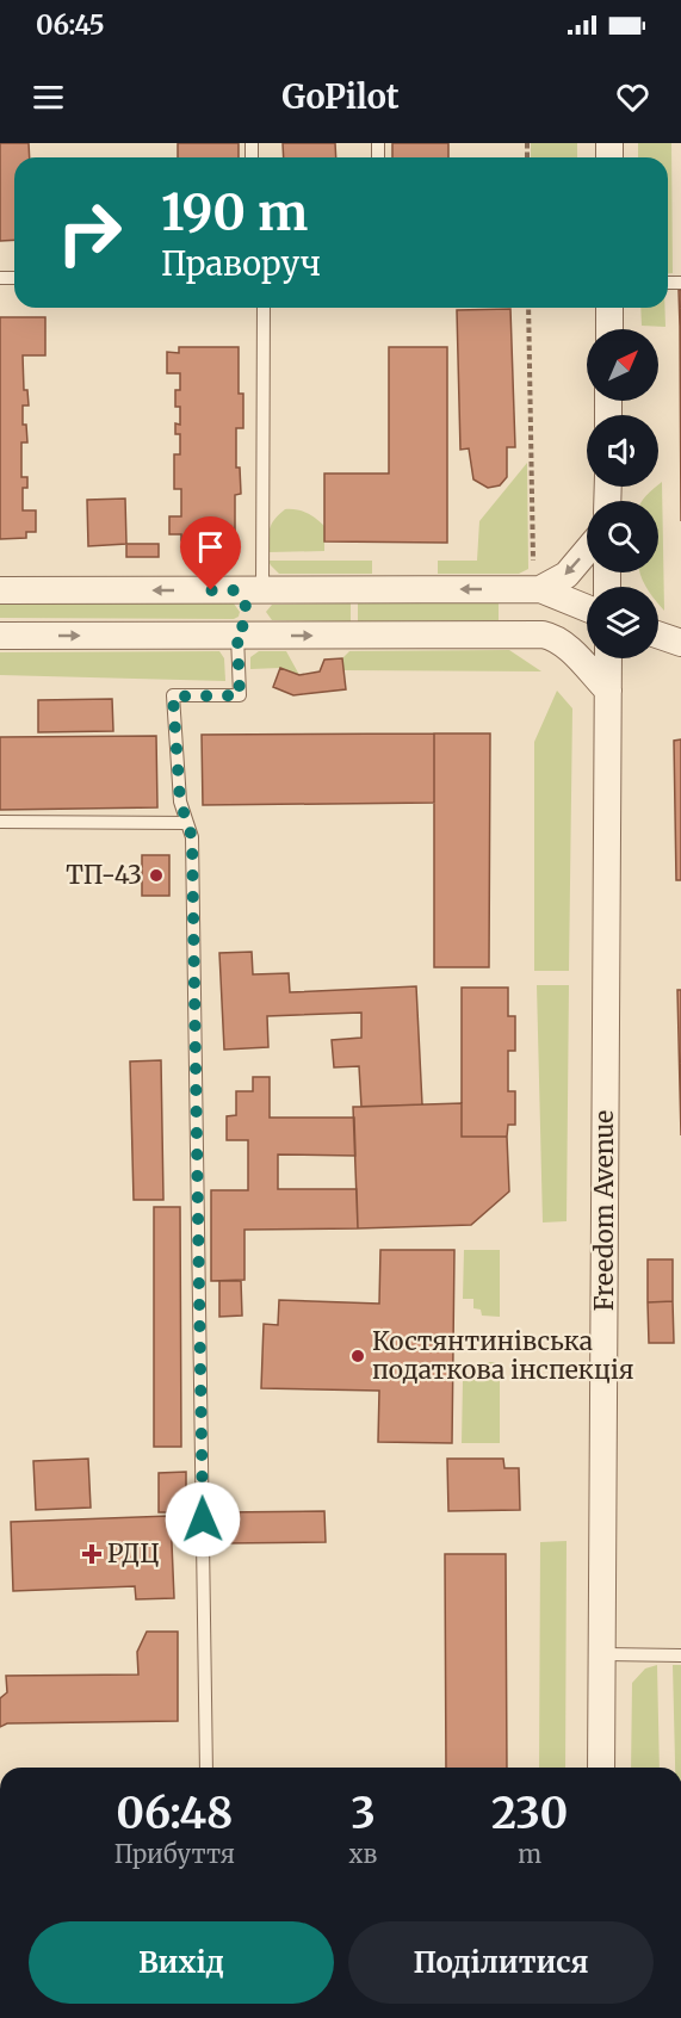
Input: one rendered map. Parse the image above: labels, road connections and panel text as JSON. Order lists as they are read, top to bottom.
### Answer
{
  "streets": {
    "street": ["Freedom Avenue"]
  },
  "places": {
    "other": ["ТП-43", "Костянтинівська податкова інспекція"],
    "health": ["РДЦ"]
  },
  "north": "top right",
  "page": {
    "status": "06:45",
    "header": "GoPilot",
    "turn": ["190 m", "Праворуч"],
    "eta": [
      "06:48",
      "Прибуття",
      "3",
      "хв",
      "230",
      "m"
    ],
    "buttons": ["Вихід", "Поділитися"]
  }
}
